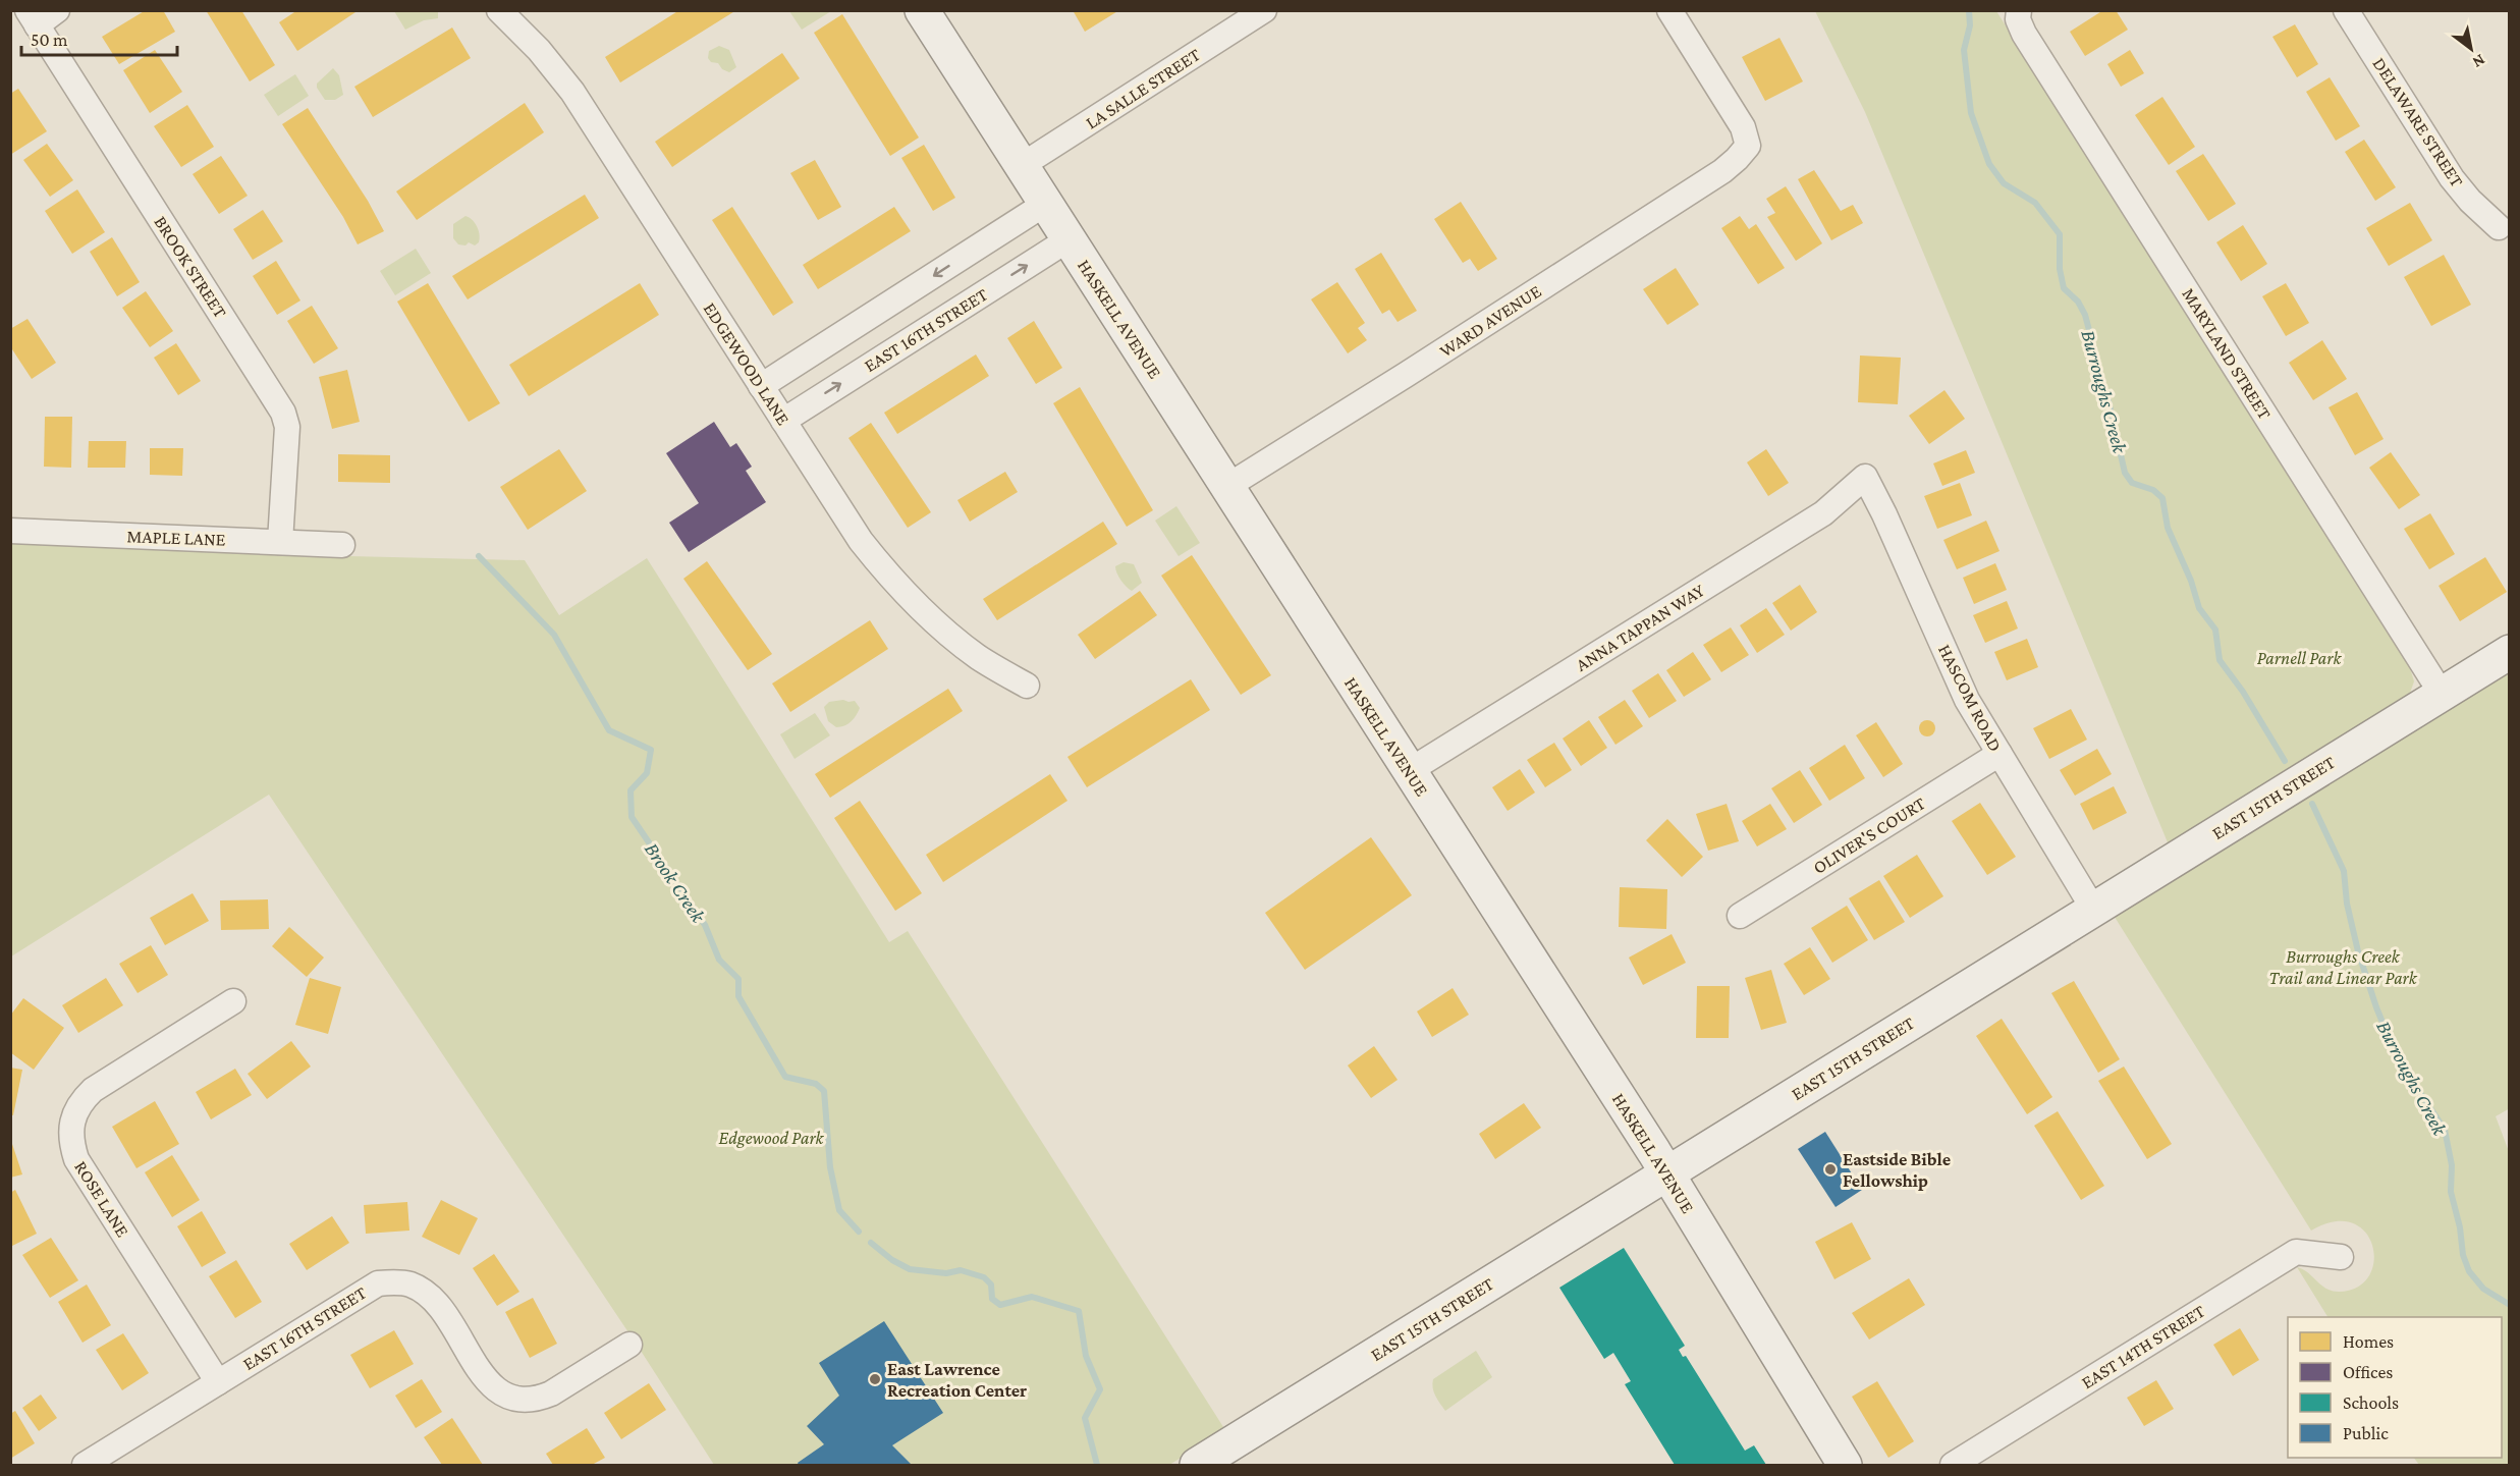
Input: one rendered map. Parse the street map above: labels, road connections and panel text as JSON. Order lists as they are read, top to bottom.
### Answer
{
  "streets": {
    "main road": ["HASKELL AVENUE", "EAST 15TH STREET"],
    "street": [
      "LA SALLE STREET",
      "DELAWARE STREET",
      "BROOK STREET",
      "WARD AVENUE",
      "EAST 16TH STREET",
      "MARYLAND STREET",
      "EDGEWOOD LANE",
      "MAPLE LANE",
      "ANNA TAPPAN WAY",
      "HASCOM ROAD",
      "OLIVER'S COURT",
      "ROSE LANE",
      "EAST 14TH STREET"
    ]
  },
  "crossings": [
    ["LA SALLE STREET", "HASKELL AVENUE"],
    ["BROOK STREET", "MAPLE LANE"],
    ["HASKELL AVENUE", "WARD AVENUE"],
    ["HASKELL AVENUE", "EAST 16TH STREET"],
    ["HASKELL AVENUE", "ANNA TAPPAN WAY"],
    ["HASKELL AVENUE", "EAST 15TH STREET"],
    ["EAST 16TH STREET", "EDGEWOOD LANE"],
    ["EAST 16TH STREET", "ROSE LANE"],
    ["MARYLAND STREET", "EAST 15TH STREET"],
    ["ANNA TAPPAN WAY", "HASCOM ROAD"],
    ["HASCOM ROAD", "EAST 15TH STREET"],
    ["HASCOM ROAD", "OLIVER'S COURT"]
  ],
  "water": ["Burroughs Creek", "Brook Creek"],
  "parks": ["Parnell Park", "Burroughs Creek Trail and Linear Park", "Edgewood Park"],
  "places": ["Eastside Bible Fellowship", "East Lawrence Recreation Center"],
  "legend": [
    "Homes",
    "Offices",
    "Schools",
    "Public"
  ],
  "scale_bar": "50 m",
  "north": "bottom right"
}
